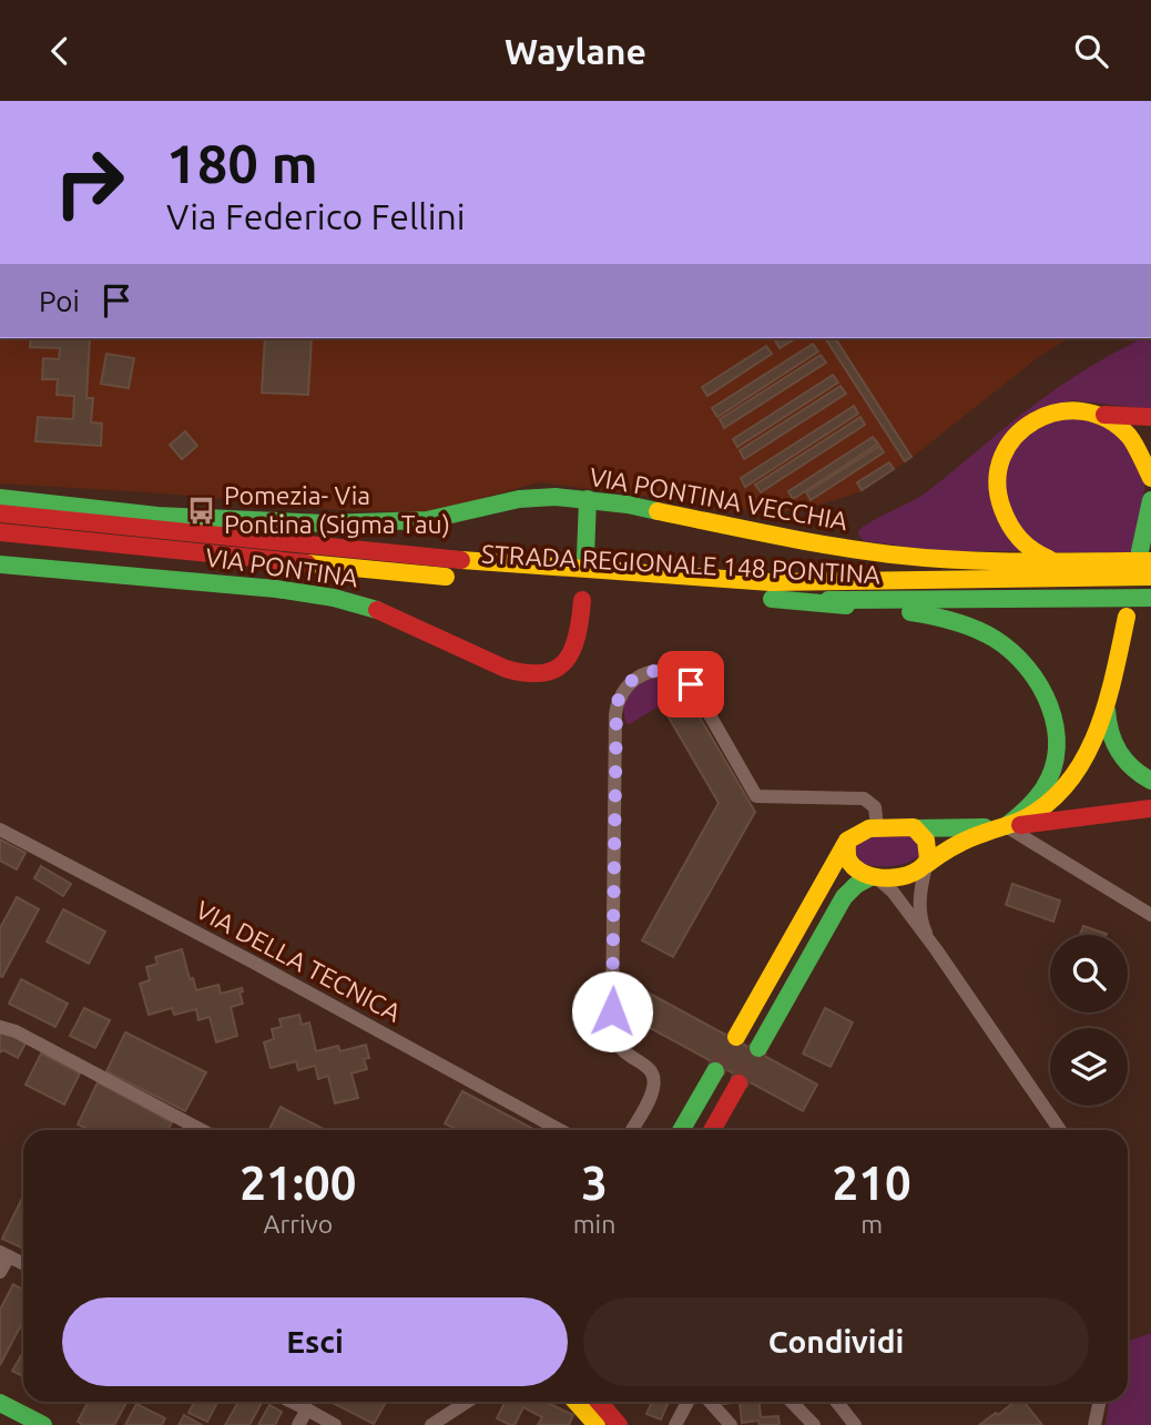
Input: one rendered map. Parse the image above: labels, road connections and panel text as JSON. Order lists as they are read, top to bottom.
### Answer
{
  "streets": {
    "main road": ["VIA PONTINA VECCHIA", "STRADA REGIONALE 148 PONTINA", "VIA PONTINA"],
    "street": ["VIA DELLA TECNICA"]
  },
  "crossings": [
    ["VIA PONTINA VECCHIA", "STRADA REGIONALE 148 PONTINA"],
    ["STRADA REGIONALE 148 PONTINA", "VIA PONTINA"]
  ],
  "places": {
    "bus stop": ["Pomezia- Via Pontina (Sigma Tau)"]
  },
  "page": {
    "header": "Waylane",
    "turn": ["180 m", "Via Federico Fellini"],
    "then": "Poi",
    "eta": [
      "21:00",
      "Arrivo",
      "3",
      "min",
      "210",
      "m"
    ],
    "buttons": ["Esci", "Condividi"]
  }
}
